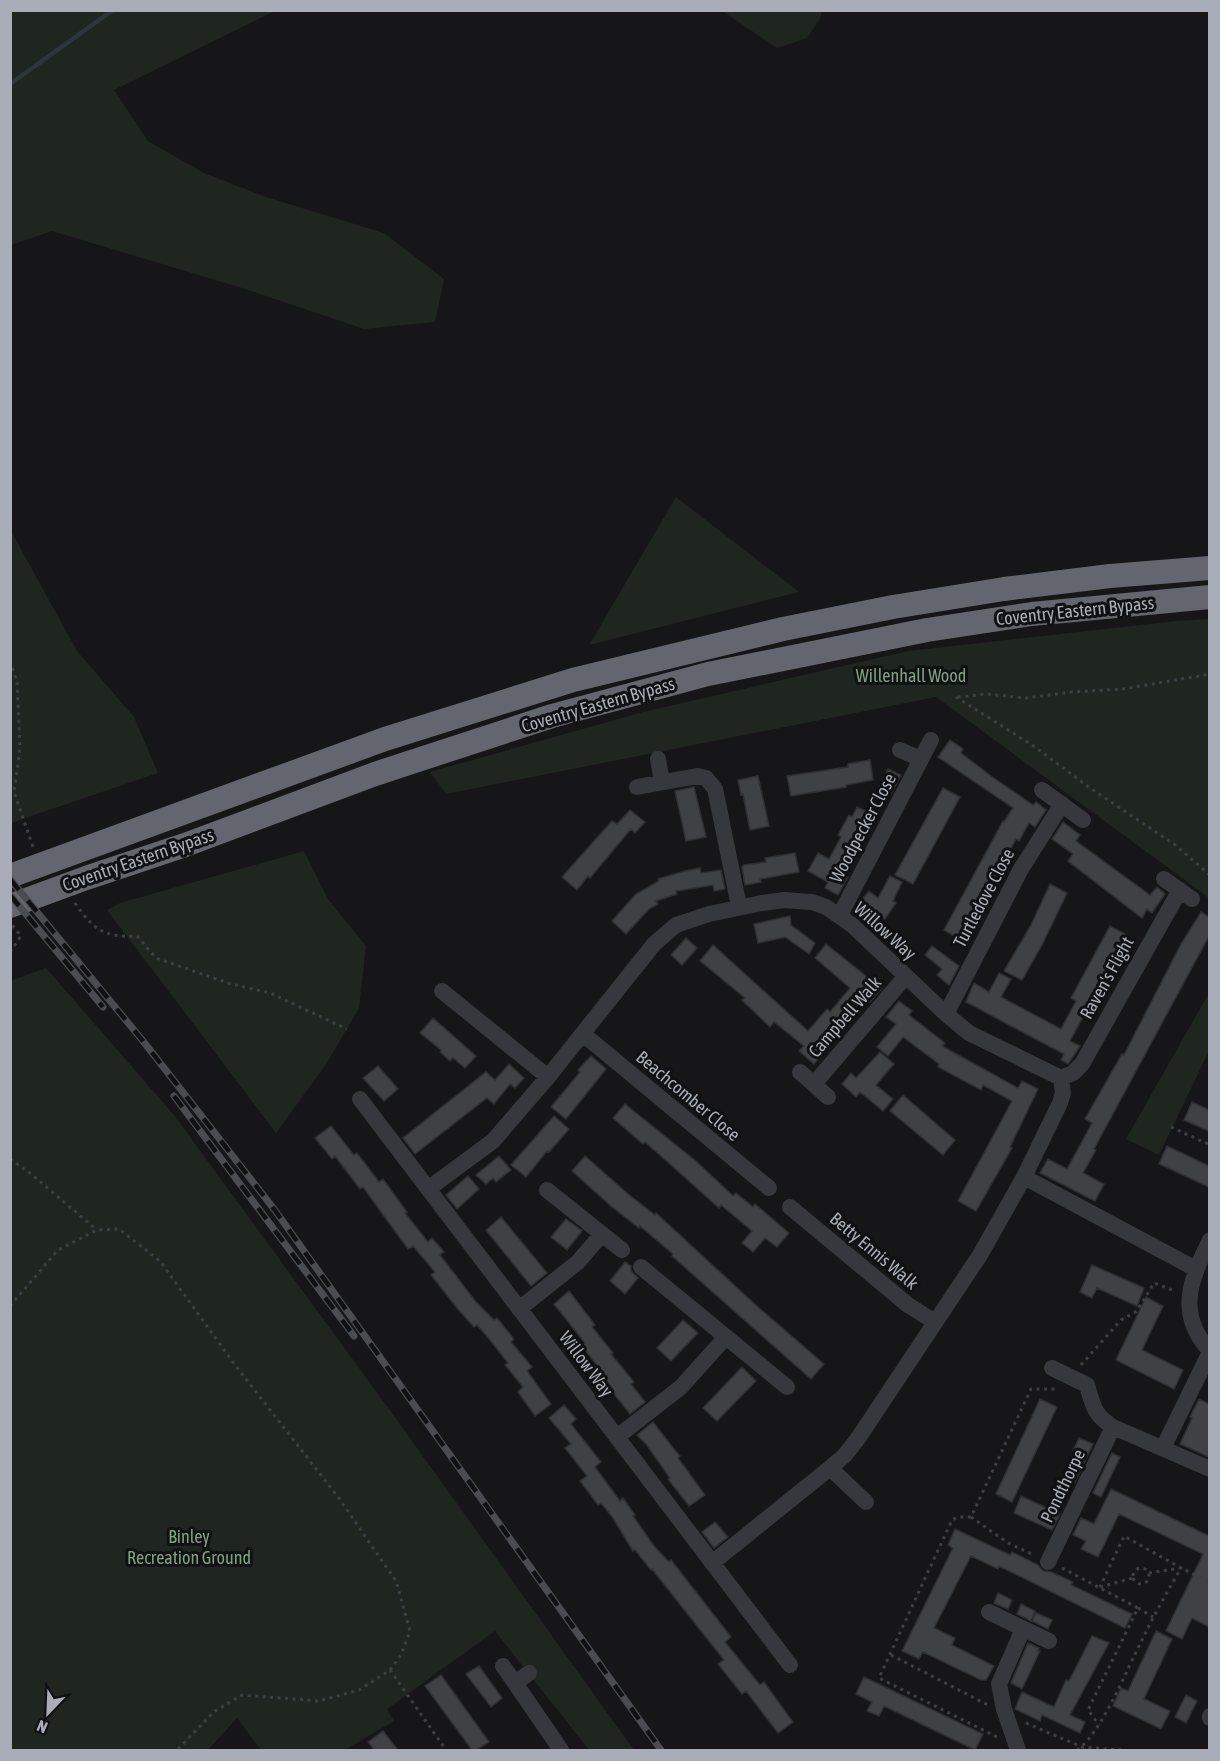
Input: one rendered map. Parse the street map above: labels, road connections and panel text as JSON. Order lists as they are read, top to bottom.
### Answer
{
  "streets": {
    "highway": ["Coventry Eastern Bypass"],
    "street": [
      "Woodpecker Close",
      "Turtledove Close",
      "Willow Way",
      "Raven's Flight",
      "Campbell Walk",
      "Beachcomber Close",
      "Betty Ennis Walk",
      "Pondthorpe"
    ]
  },
  "crossings": [
    ["Woodpecker Close", "Willow Way"],
    ["Turtledove Close", "Willow Way"],
    ["Willow Way", "Raven's Flight"],
    ["Willow Way", "Campbell Walk"],
    ["Willow Way", "Beachcomber Close"]
  ],
  "parks": ["Willenhall Wood", "Binley Recreation Ground"],
  "north": "bottom left"
}
